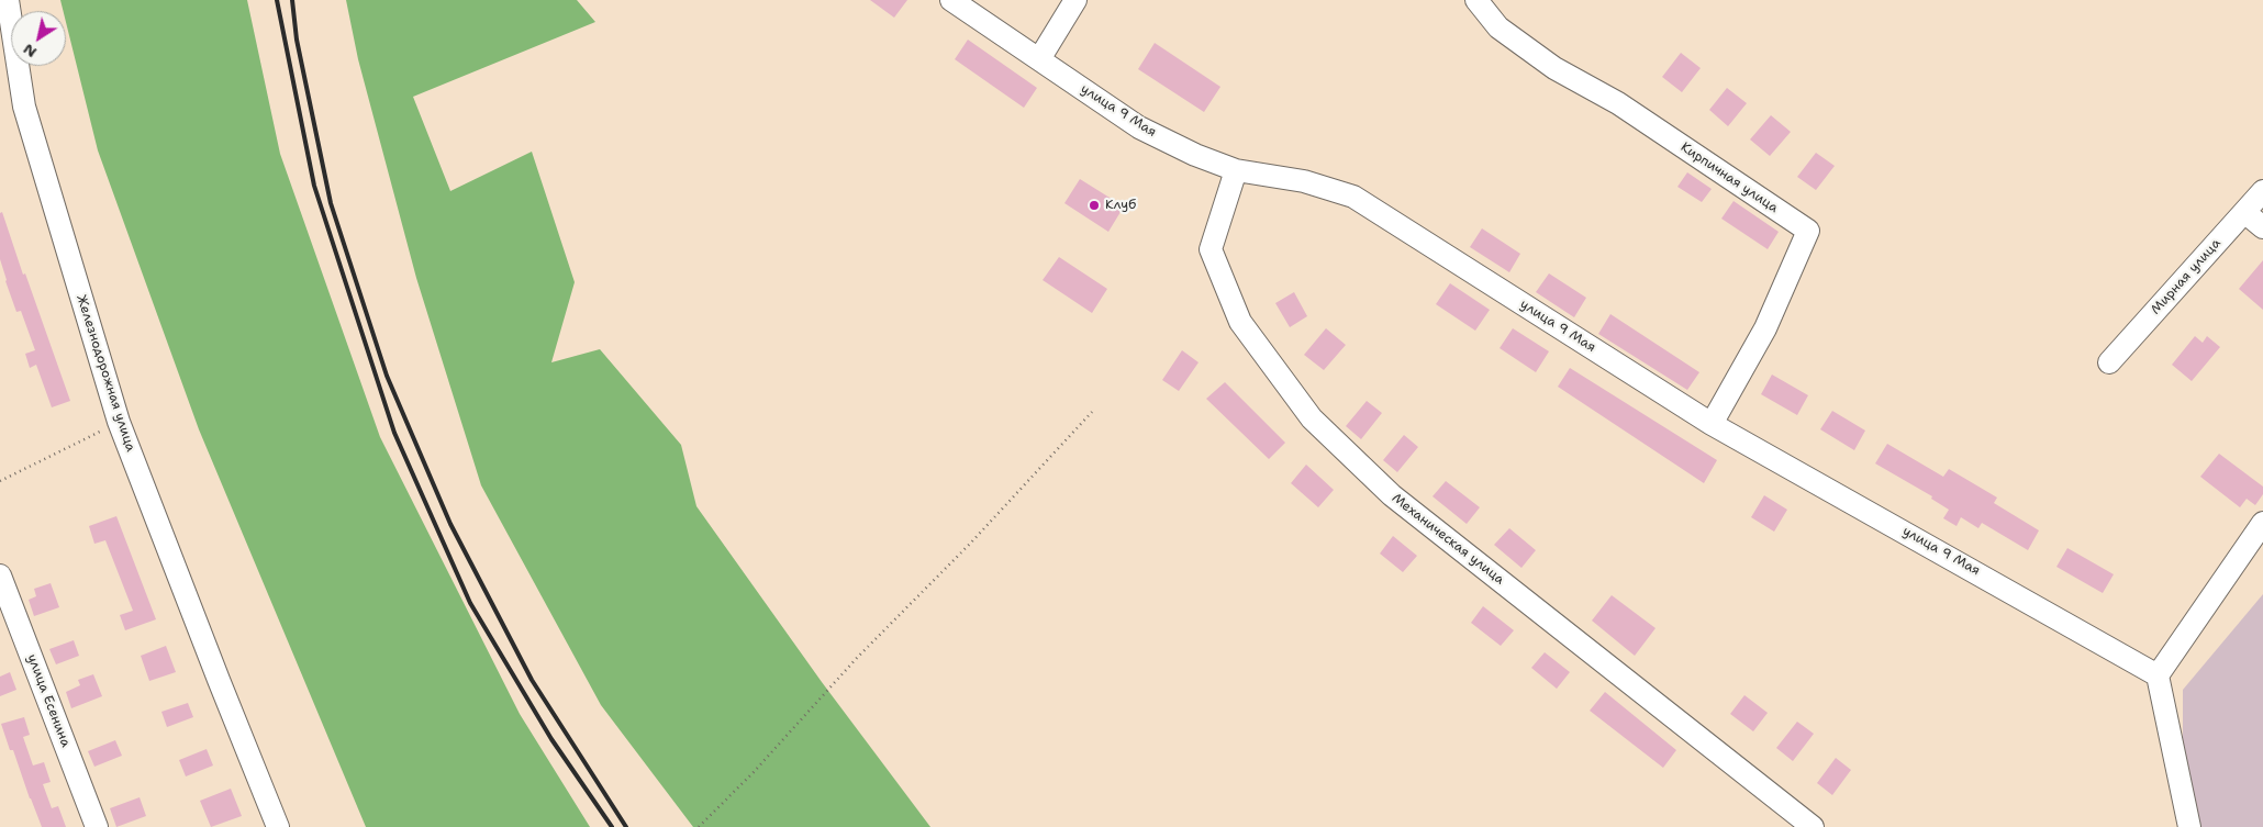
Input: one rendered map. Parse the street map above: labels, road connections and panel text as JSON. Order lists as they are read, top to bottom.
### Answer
{
  "streets": {
    "street": [
      "улица 9 Мая",
      "Кирпичная улица",
      "Мирная улица",
      "Железнодорожная улица",
      "Механическая улица",
      "улица Есенина"
    ]
  },
  "crossings": [
    ["улица 9 Мая", "Кирпичная улица"],
    ["улица 9 Мая", "Механическая улица"]
  ],
  "places": ["Клуб"],
  "north": "bottom left"
}
